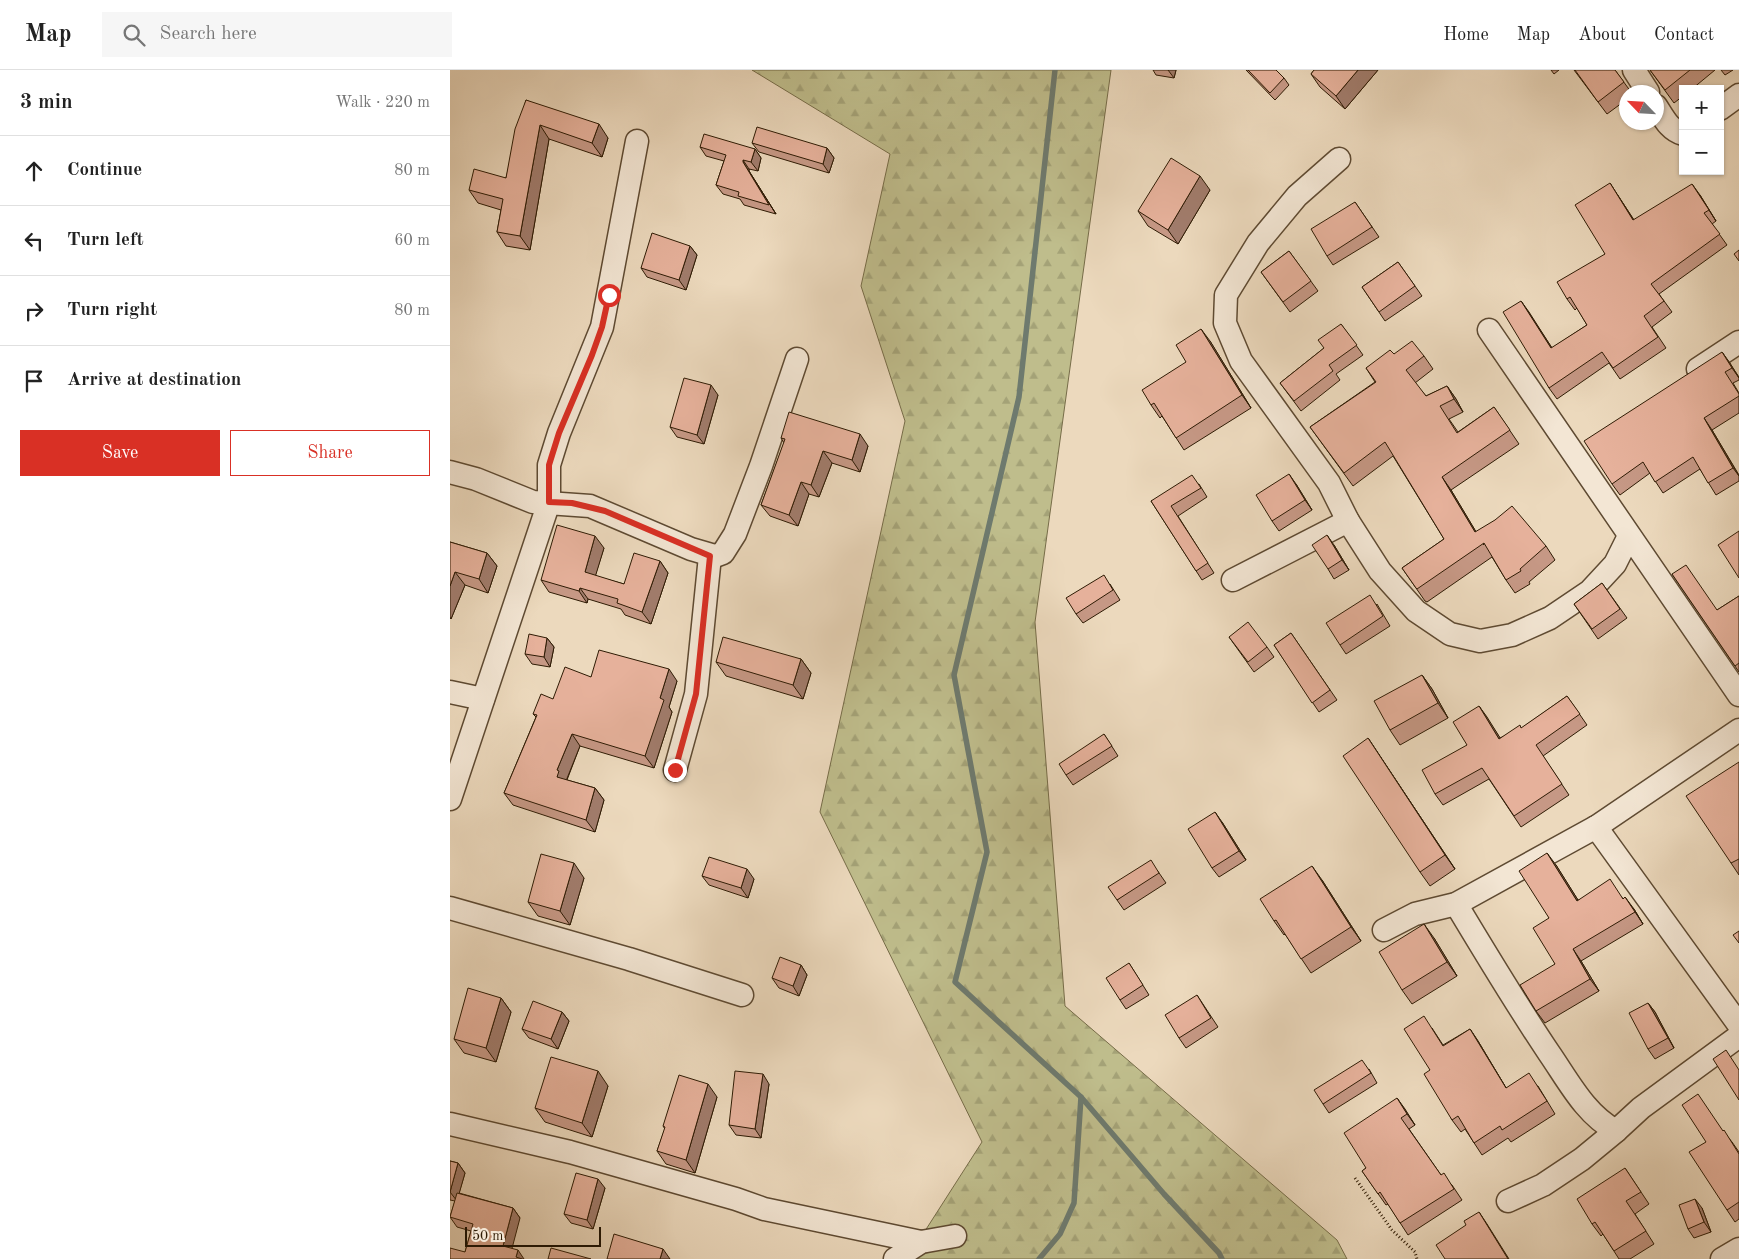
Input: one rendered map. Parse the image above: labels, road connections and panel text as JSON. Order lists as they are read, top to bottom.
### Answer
{
  "scale_bar": "50 m",
  "north": "top left",
  "page": {
    "header": "Map",
    "search": "Search here",
    "nav": [
      "Home",
      "Map",
      "About",
      "Contact"
    ],
    "heading": ["3 min", "Walk · 220 m"],
    "map_buttons": ["+", "−"],
    "list": [
      ["Continue", "80 m"],
      ["Turn left", "60 m"],
      ["Turn right", "80 m"],
      "Arrive at destination"
    ],
    "buttons": ["Save", "Share"],
    "scale": "50 m"
  }
}
